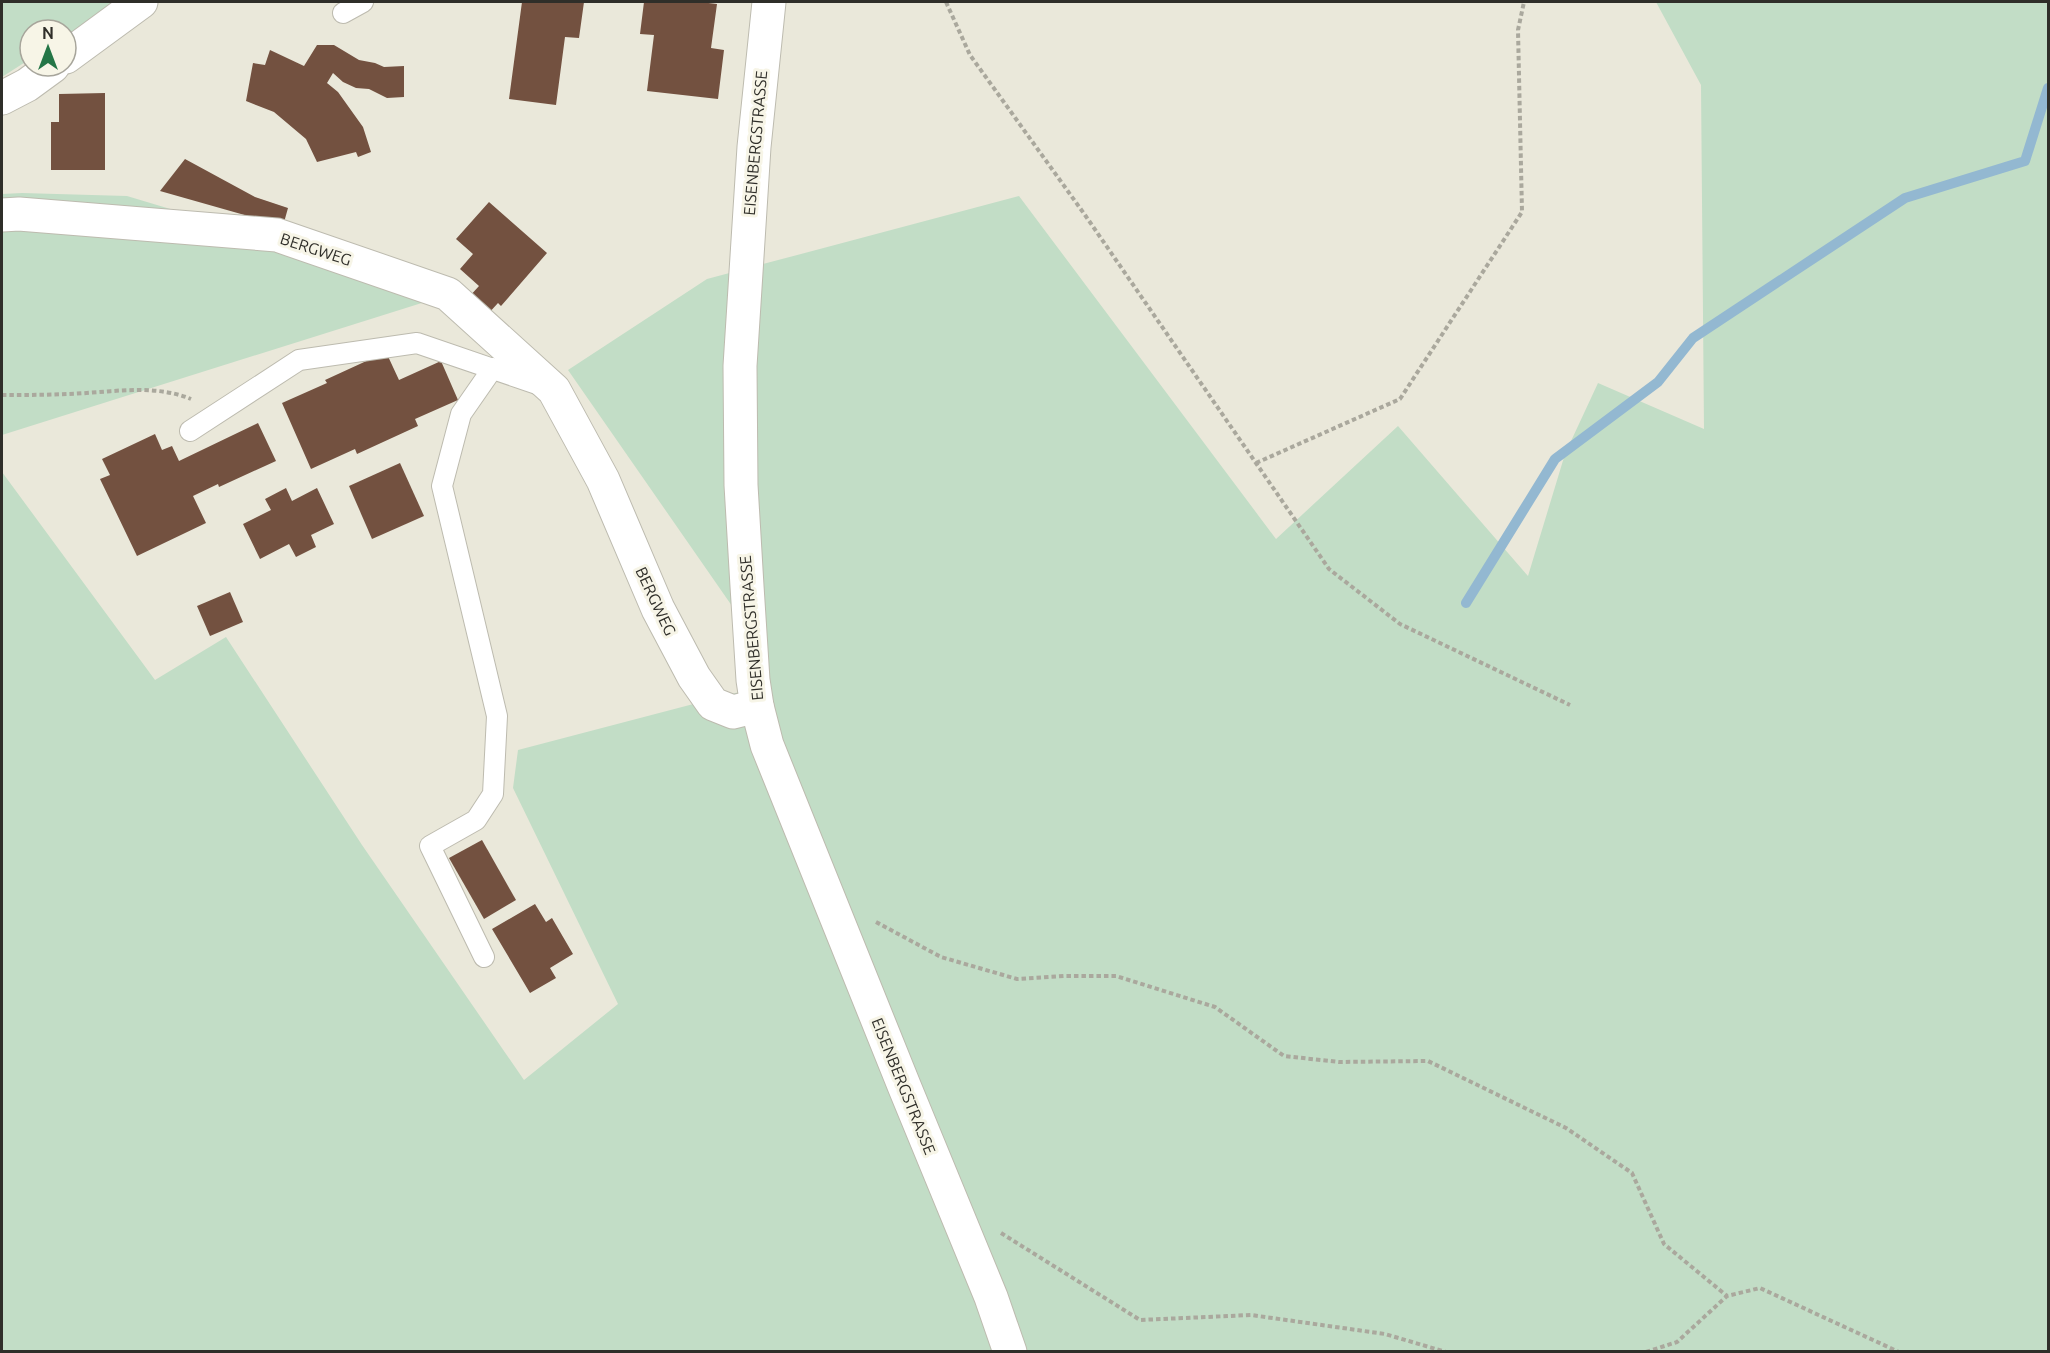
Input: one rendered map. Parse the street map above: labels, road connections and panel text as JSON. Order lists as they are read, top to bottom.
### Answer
{
  "streets": {
    "street": ["EISENBERGSTRASSE", "BERGWEG"]
  },
  "crossings": [
    ["EISENBERGSTRASSE", "BERGWEG"]
  ],
  "north": "top"
}
